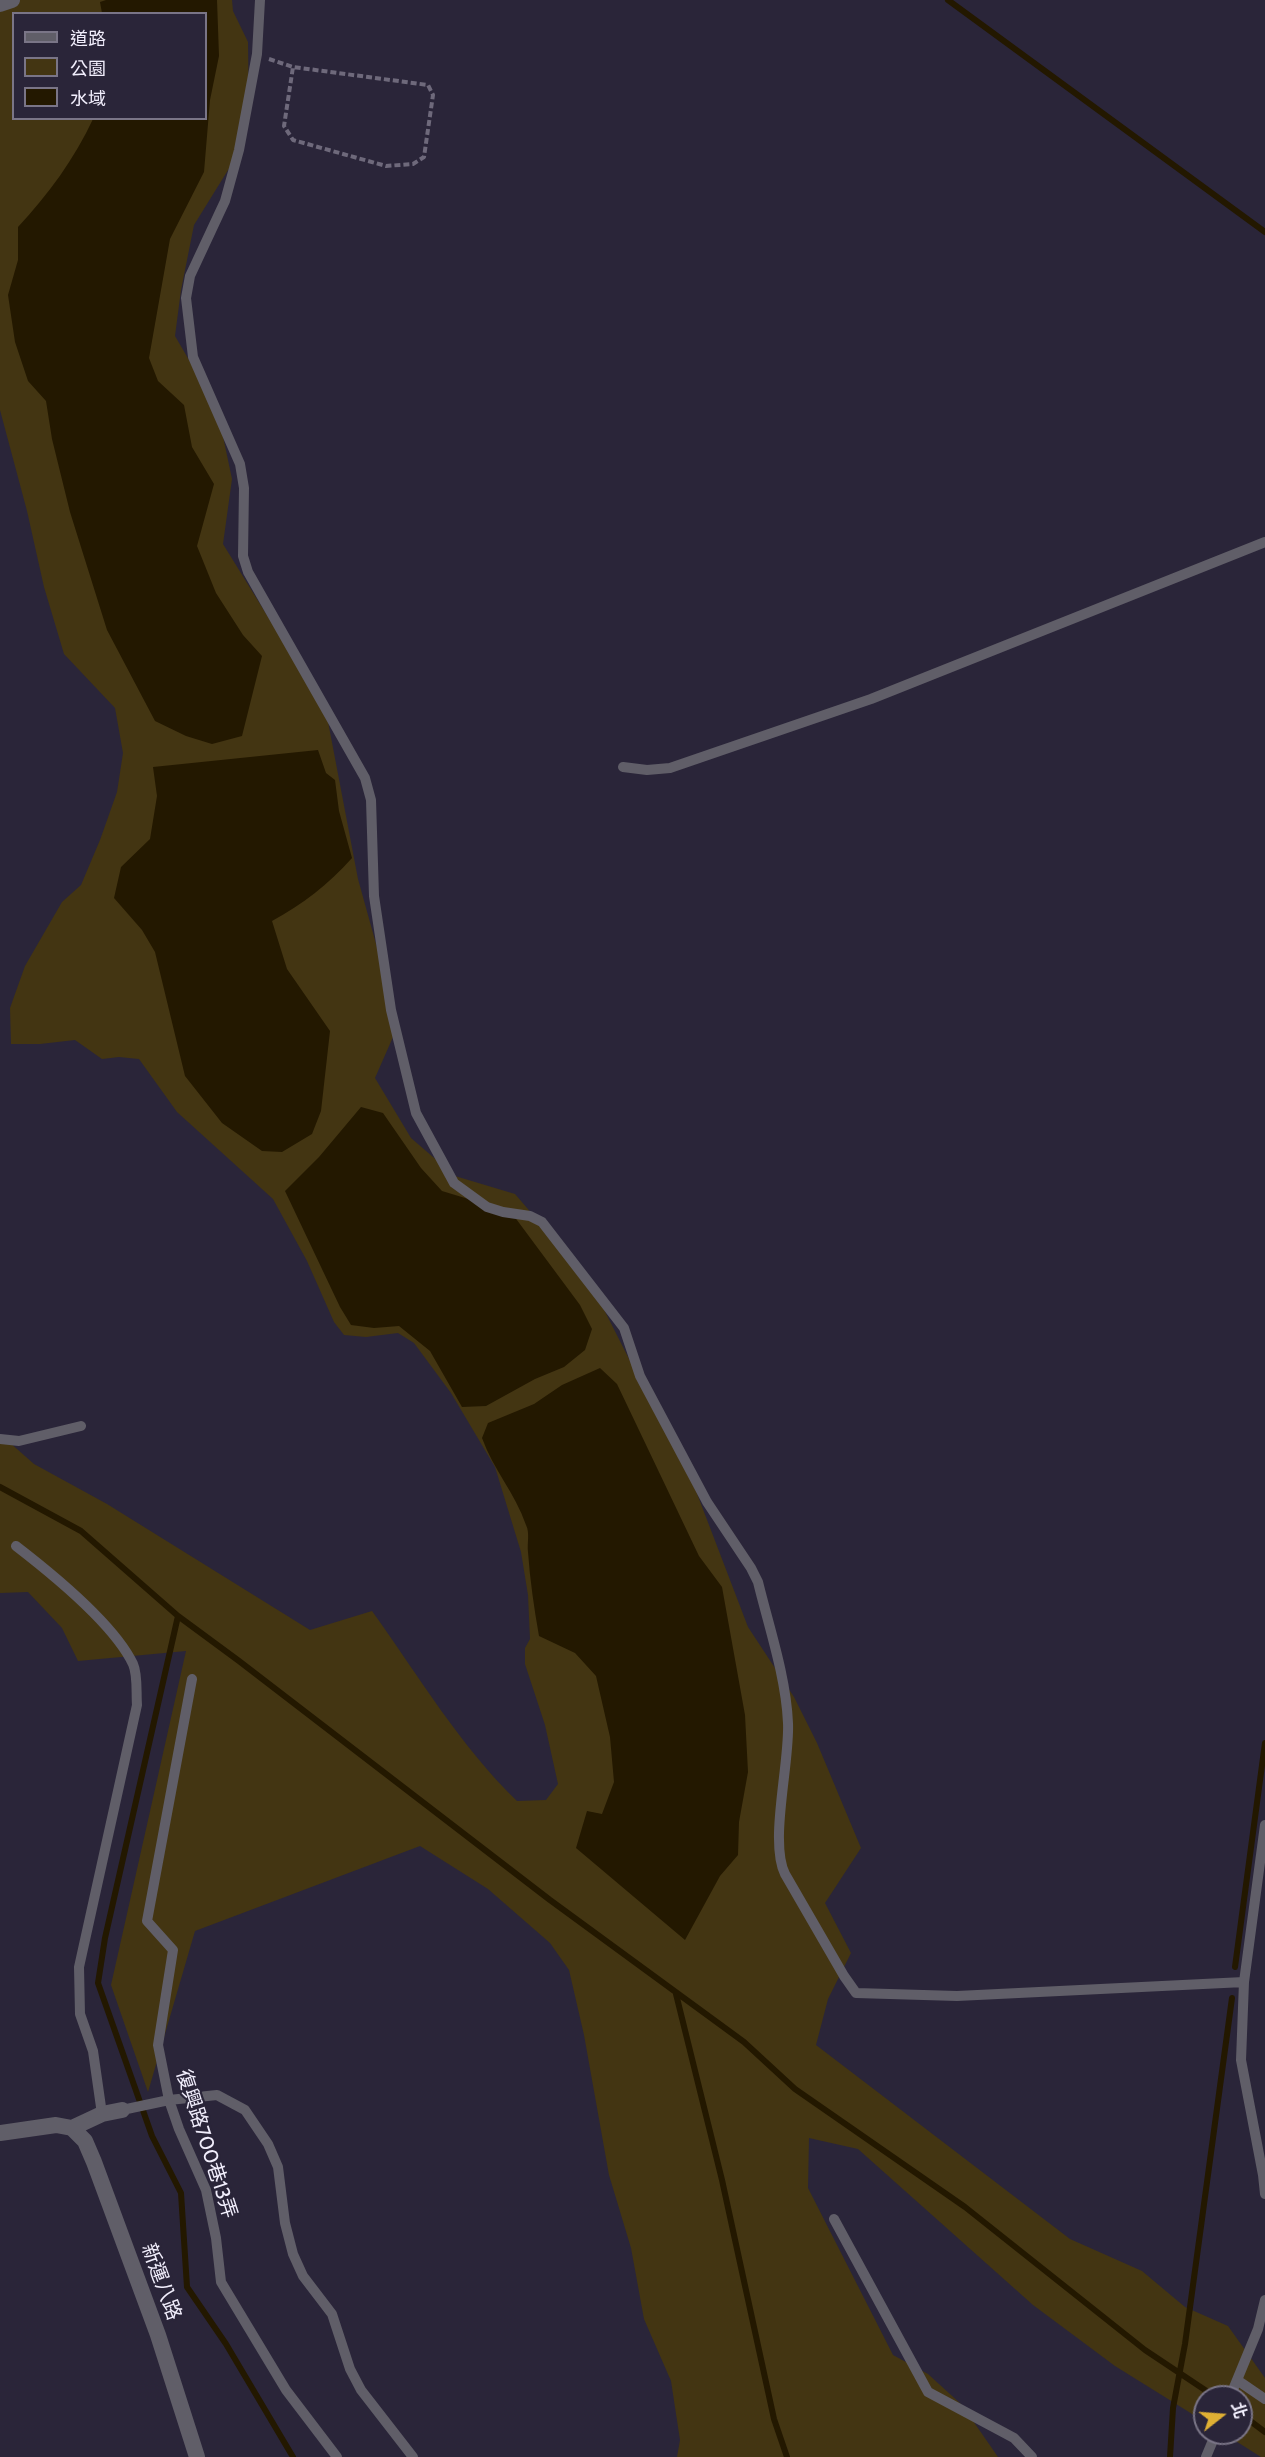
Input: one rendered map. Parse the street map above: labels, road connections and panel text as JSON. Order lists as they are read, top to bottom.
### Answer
{
  "streets": {
    "street": ["新運八路"],
    "lane": ["復興路700巷13弄"]
  },
  "legend": ["道路", "公園", "水域"],
  "north": "right"
}
